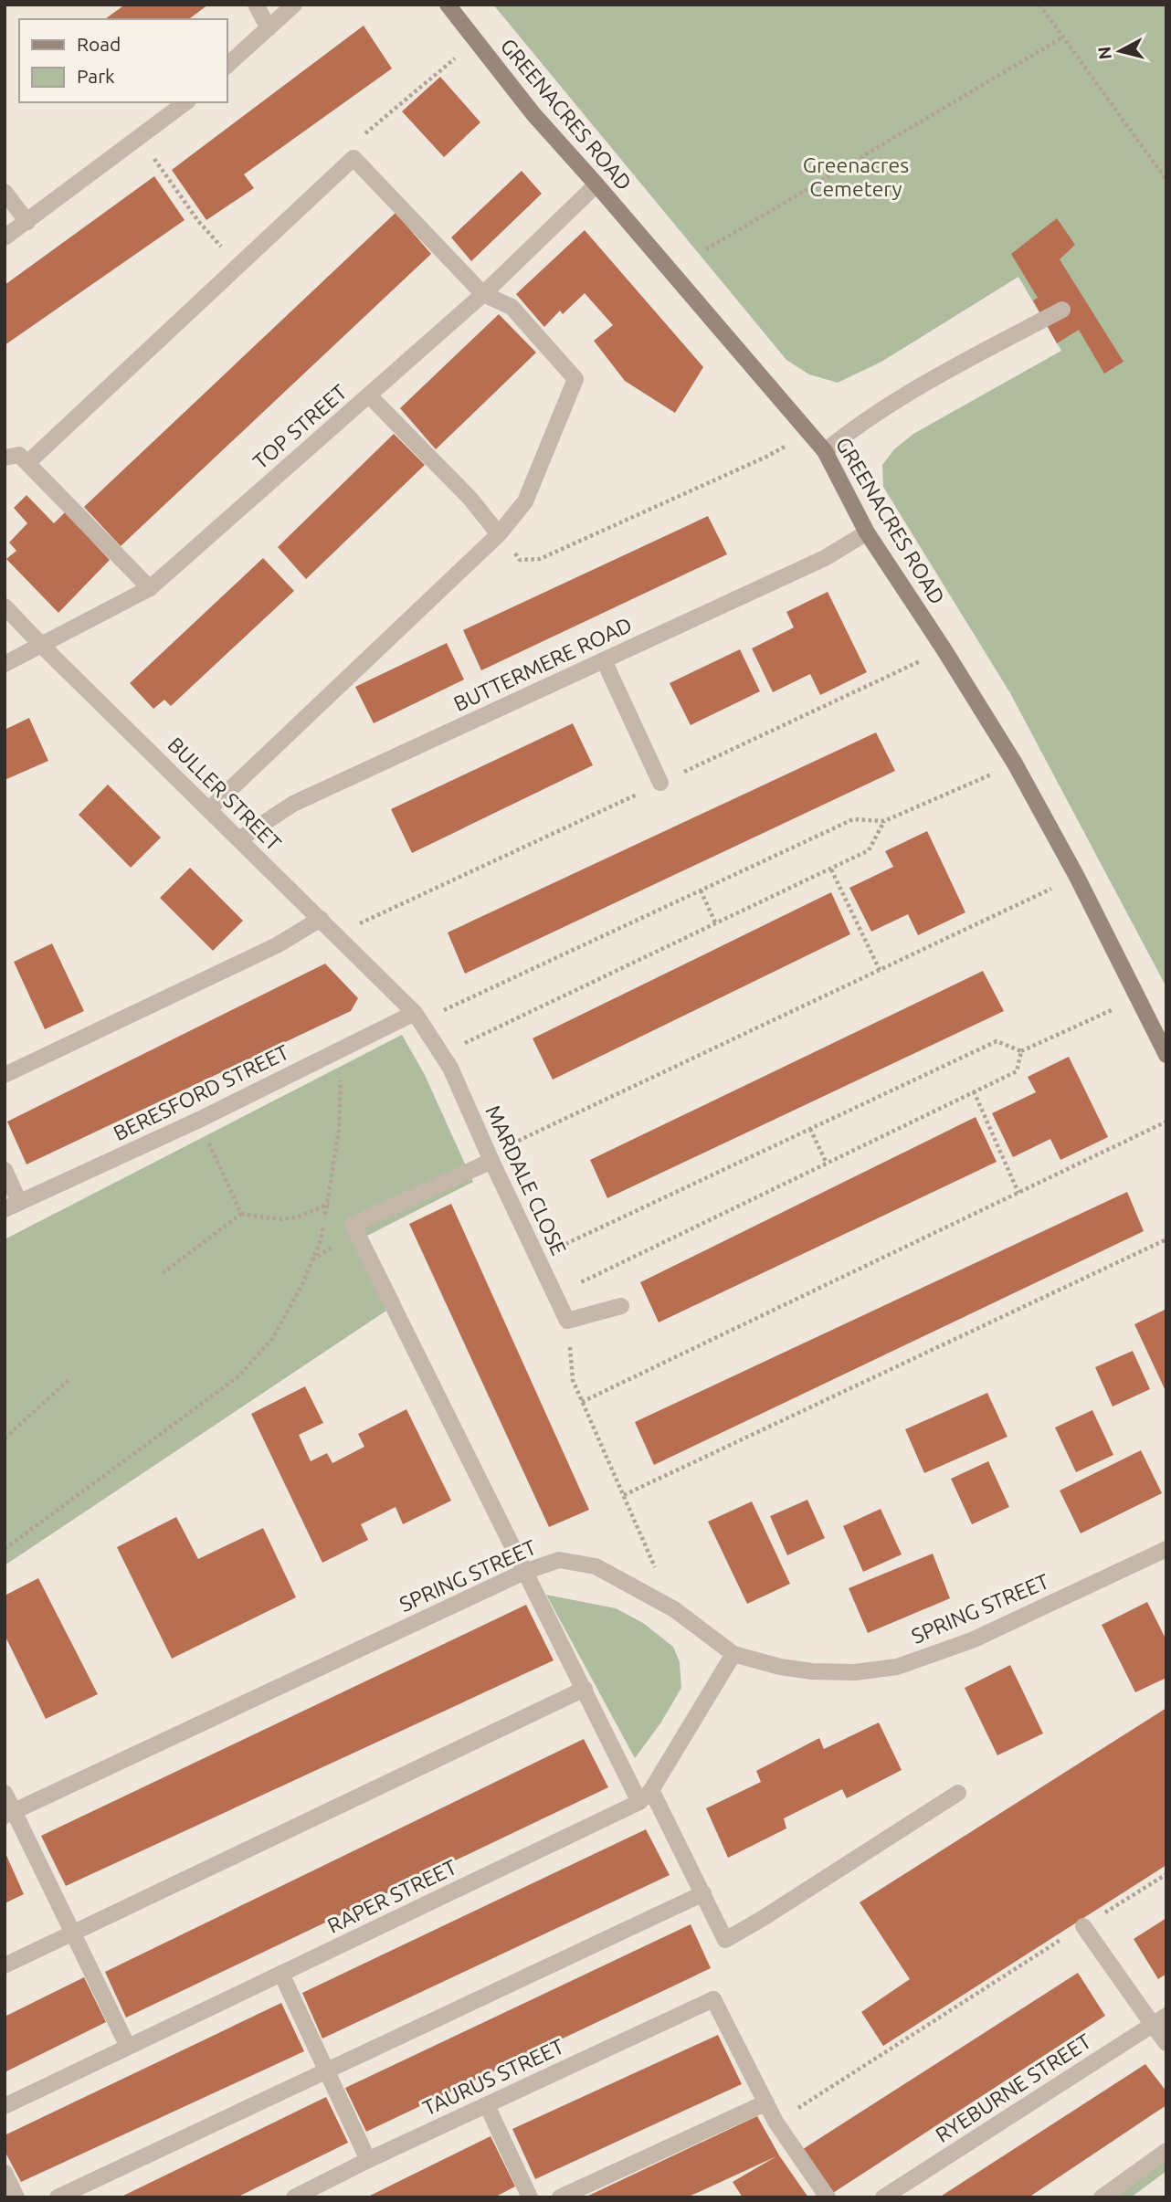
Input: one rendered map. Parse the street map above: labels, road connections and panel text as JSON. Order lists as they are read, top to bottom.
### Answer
{
  "streets": {
    "street": [
      "GREENACRES ROAD",
      "TOP STREET",
      "BUTTERMERE ROAD",
      "BULLER STREET",
      "BERESFORD STREET",
      "MARDALE CLOSE",
      "SPRING STREET",
      "RAPER STREET",
      "TAURUS STREET",
      "RYEBURNE STREET"
    ]
  },
  "crossings": [
    ["GREENACRES ROAD", "TOP STREET"],
    ["GREENACRES ROAD", "BUTTERMERE ROAD"],
    ["TOP STREET", "BULLER STREET"],
    ["BUTTERMERE ROAD", "BULLER STREET"],
    ["BULLER STREET", "BERESFORD STREET"],
    ["BULLER STREET", "MARDALE CLOSE"],
    ["BERESFORD STREET", "MARDALE CLOSE"]
  ],
  "parks": ["Greenacres Cemetery"],
  "legend": ["Road", "Park"],
  "north": "left"
}
